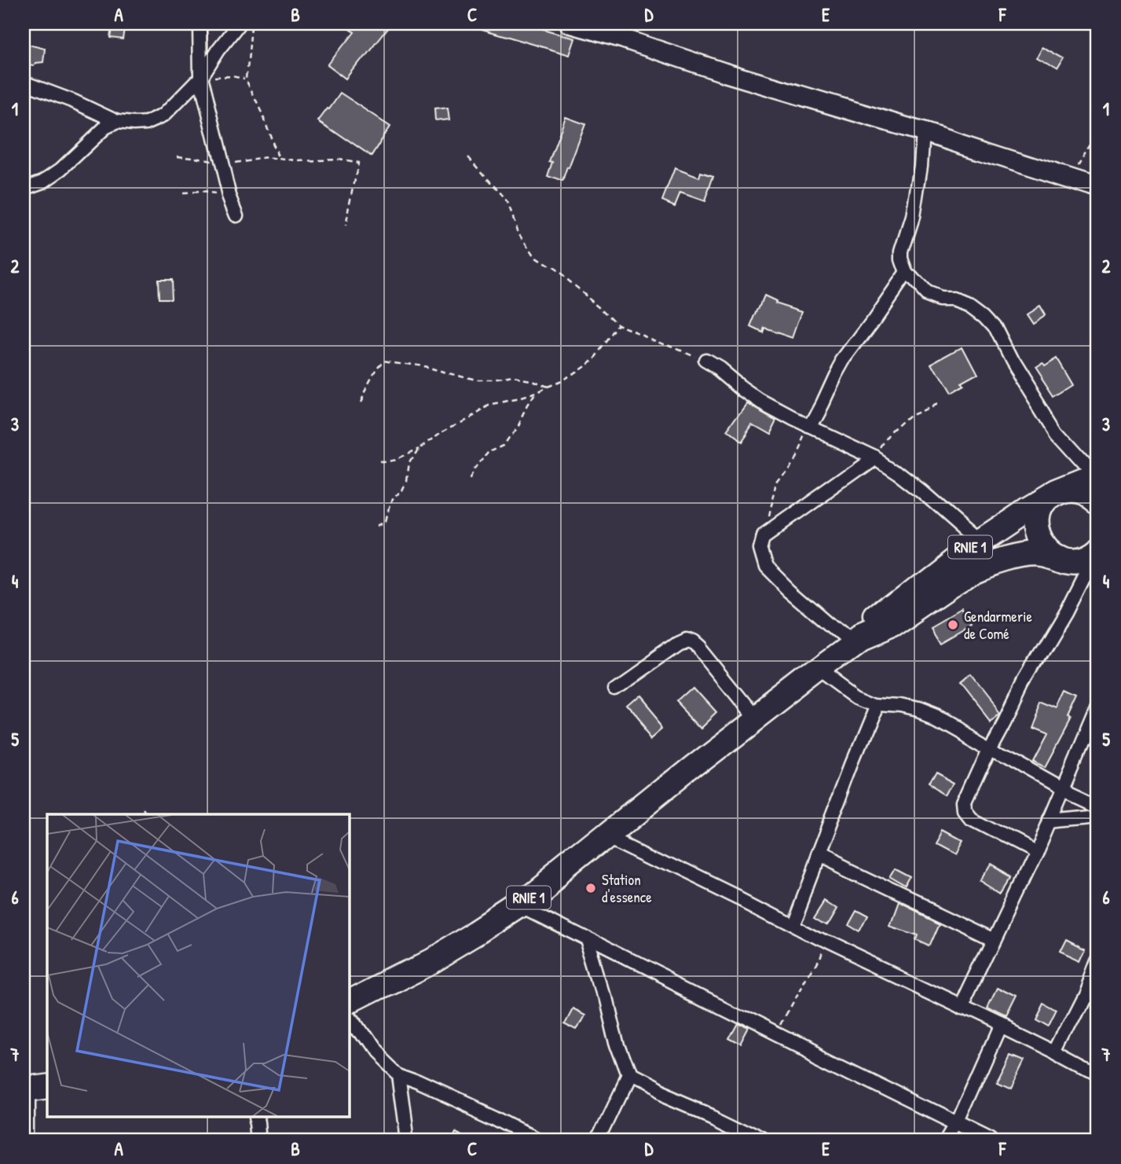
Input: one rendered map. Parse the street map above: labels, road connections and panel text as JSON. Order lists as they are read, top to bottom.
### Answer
{
  "streets": {
    "highway": ["RNIE 1"]
  },
  "places": ["Gendarmerie de Comé", "Station d'essence"],
  "grid": {
    "columns": [
      "A",
      "B",
      "C",
      "D",
      "E",
      "F"
    ],
    "rows": [
      "1",
      "2",
      "3",
      "4",
      "5",
      "6",
      "7"
    ]
  }
}
